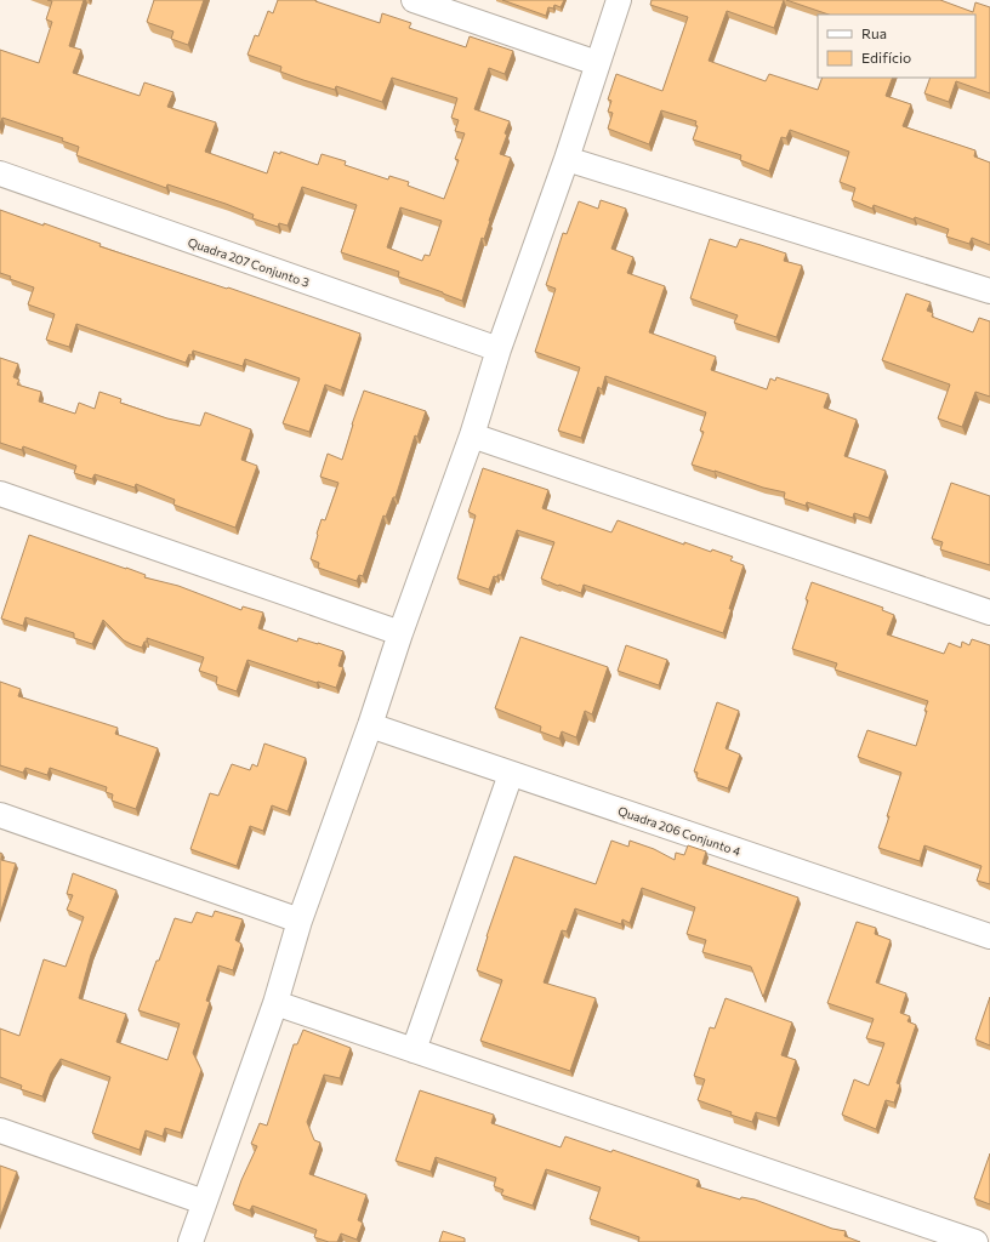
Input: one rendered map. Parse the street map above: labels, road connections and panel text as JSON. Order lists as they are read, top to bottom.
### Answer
{
  "streets": {
    "street": ["Quadra 207 Conjunto 3", "Quadra 206 Conjunto 4"]
  },
  "legend": ["Rua", "Edifício"]
}
